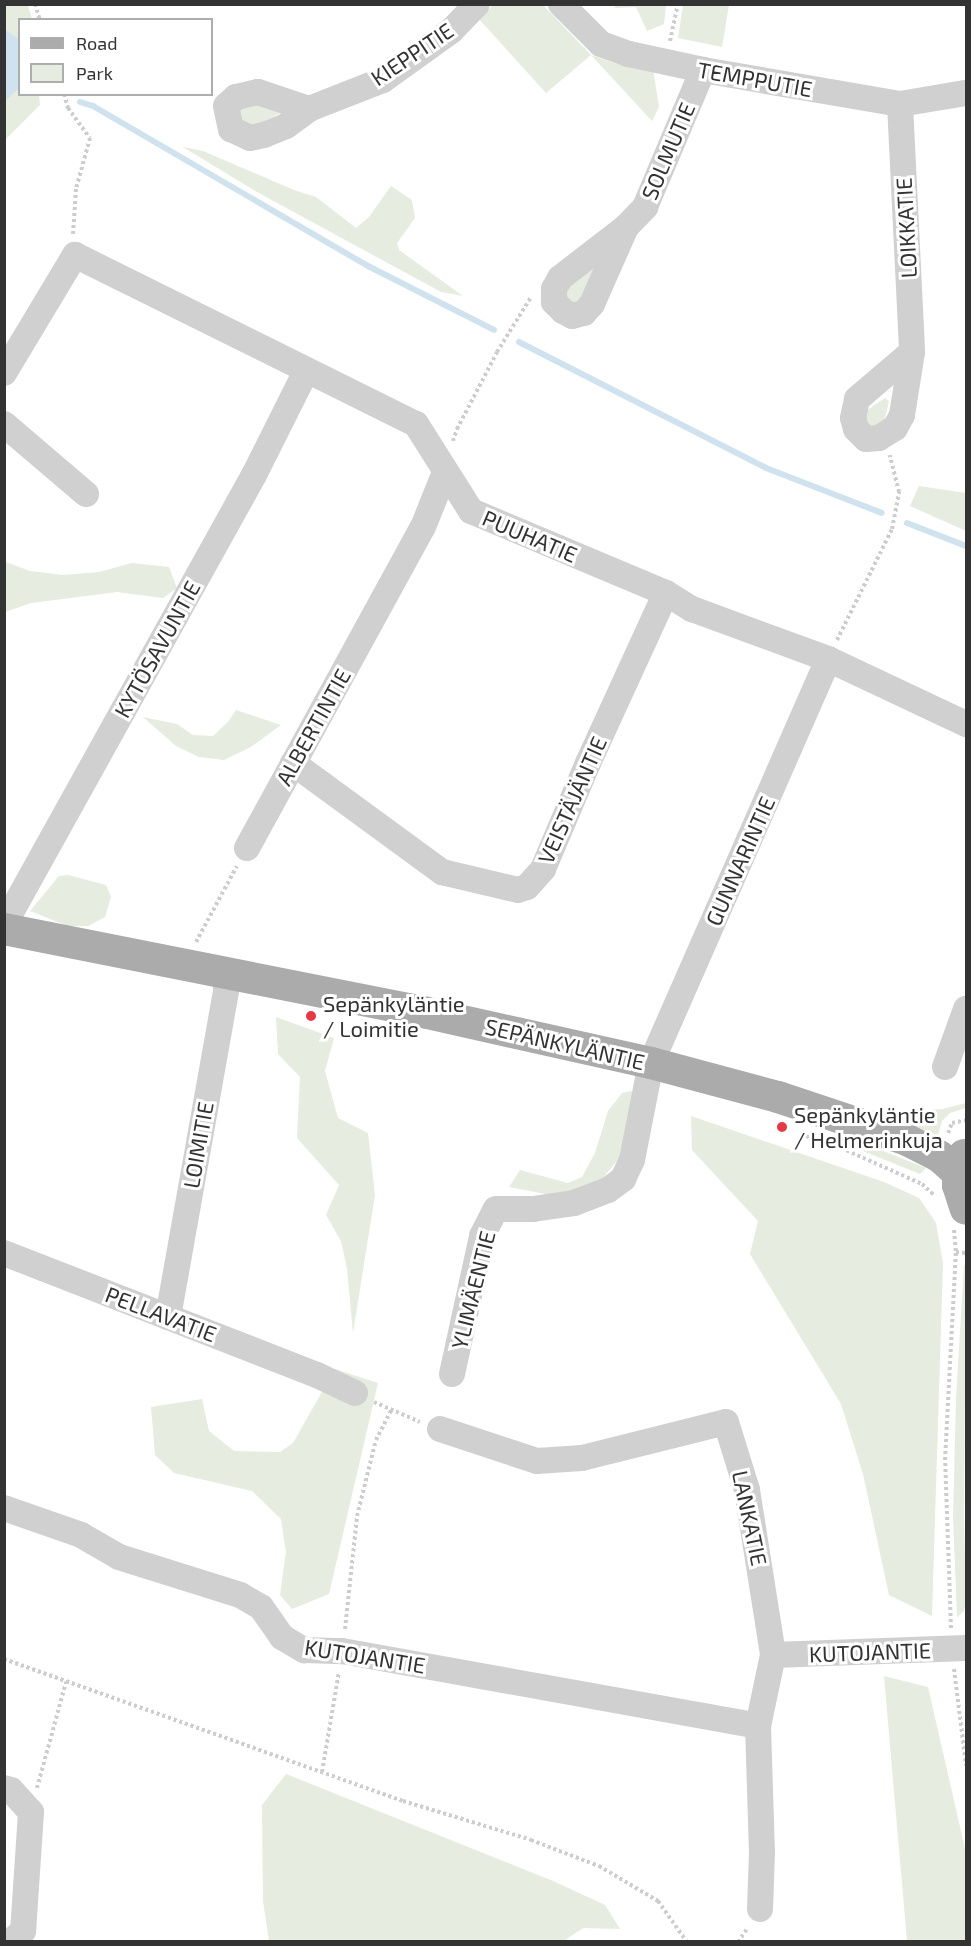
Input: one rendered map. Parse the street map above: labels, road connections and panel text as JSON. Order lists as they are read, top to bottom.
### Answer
{
  "streets": {
    "main road": ["SEPÄNKYLÄNTIE"],
    "street": [
      "KIEPPITIE",
      "TEMPPUTIE",
      "SOLMUTIE",
      "LOIKKATIE",
      "PUUHATIE",
      "KYTÖSAVUNTIE",
      "ALBERTINTIE",
      "VEISTÄJÄNTIE",
      "GUNNARINTIE",
      "LOIMITIE",
      "YLIMÄENTIE",
      "PELLAVATIE",
      "LANKATIE",
      "KUTOJANTIE"
    ]
  },
  "crossings": [
    ["TEMPPUTIE", "SOLMUTIE"],
    ["TEMPPUTIE", "LOIKKATIE"],
    ["PUUHATIE", "KYTÖSAVUNTIE"],
    ["PUUHATIE", "ALBERTINTIE"],
    ["PUUHATIE", "VEISTÄJÄNTIE"],
    ["PUUHATIE", "GUNNARINTIE"],
    ["KYTÖSAVUNTIE", "SEPÄNKYLÄNTIE"],
    ["ALBERTINTIE", "VEISTÄJÄNTIE"],
    ["GUNNARINTIE", "SEPÄNKYLÄNTIE"],
    ["GUNNARINTIE", "YLIMÄENTIE"],
    ["SEPÄNKYLÄNTIE", "LOIMITIE"],
    ["SEPÄNKYLÄNTIE", "YLIMÄENTIE"],
    ["LOIMITIE", "PELLAVATIE"],
    ["LANKATIE", "KUTOJANTIE"]
  ],
  "places": ["Sepänkyläntie / Loimitie", "Sepänkyläntie / Helmerinkuja"],
  "legend": ["Road", "Park"]
}
